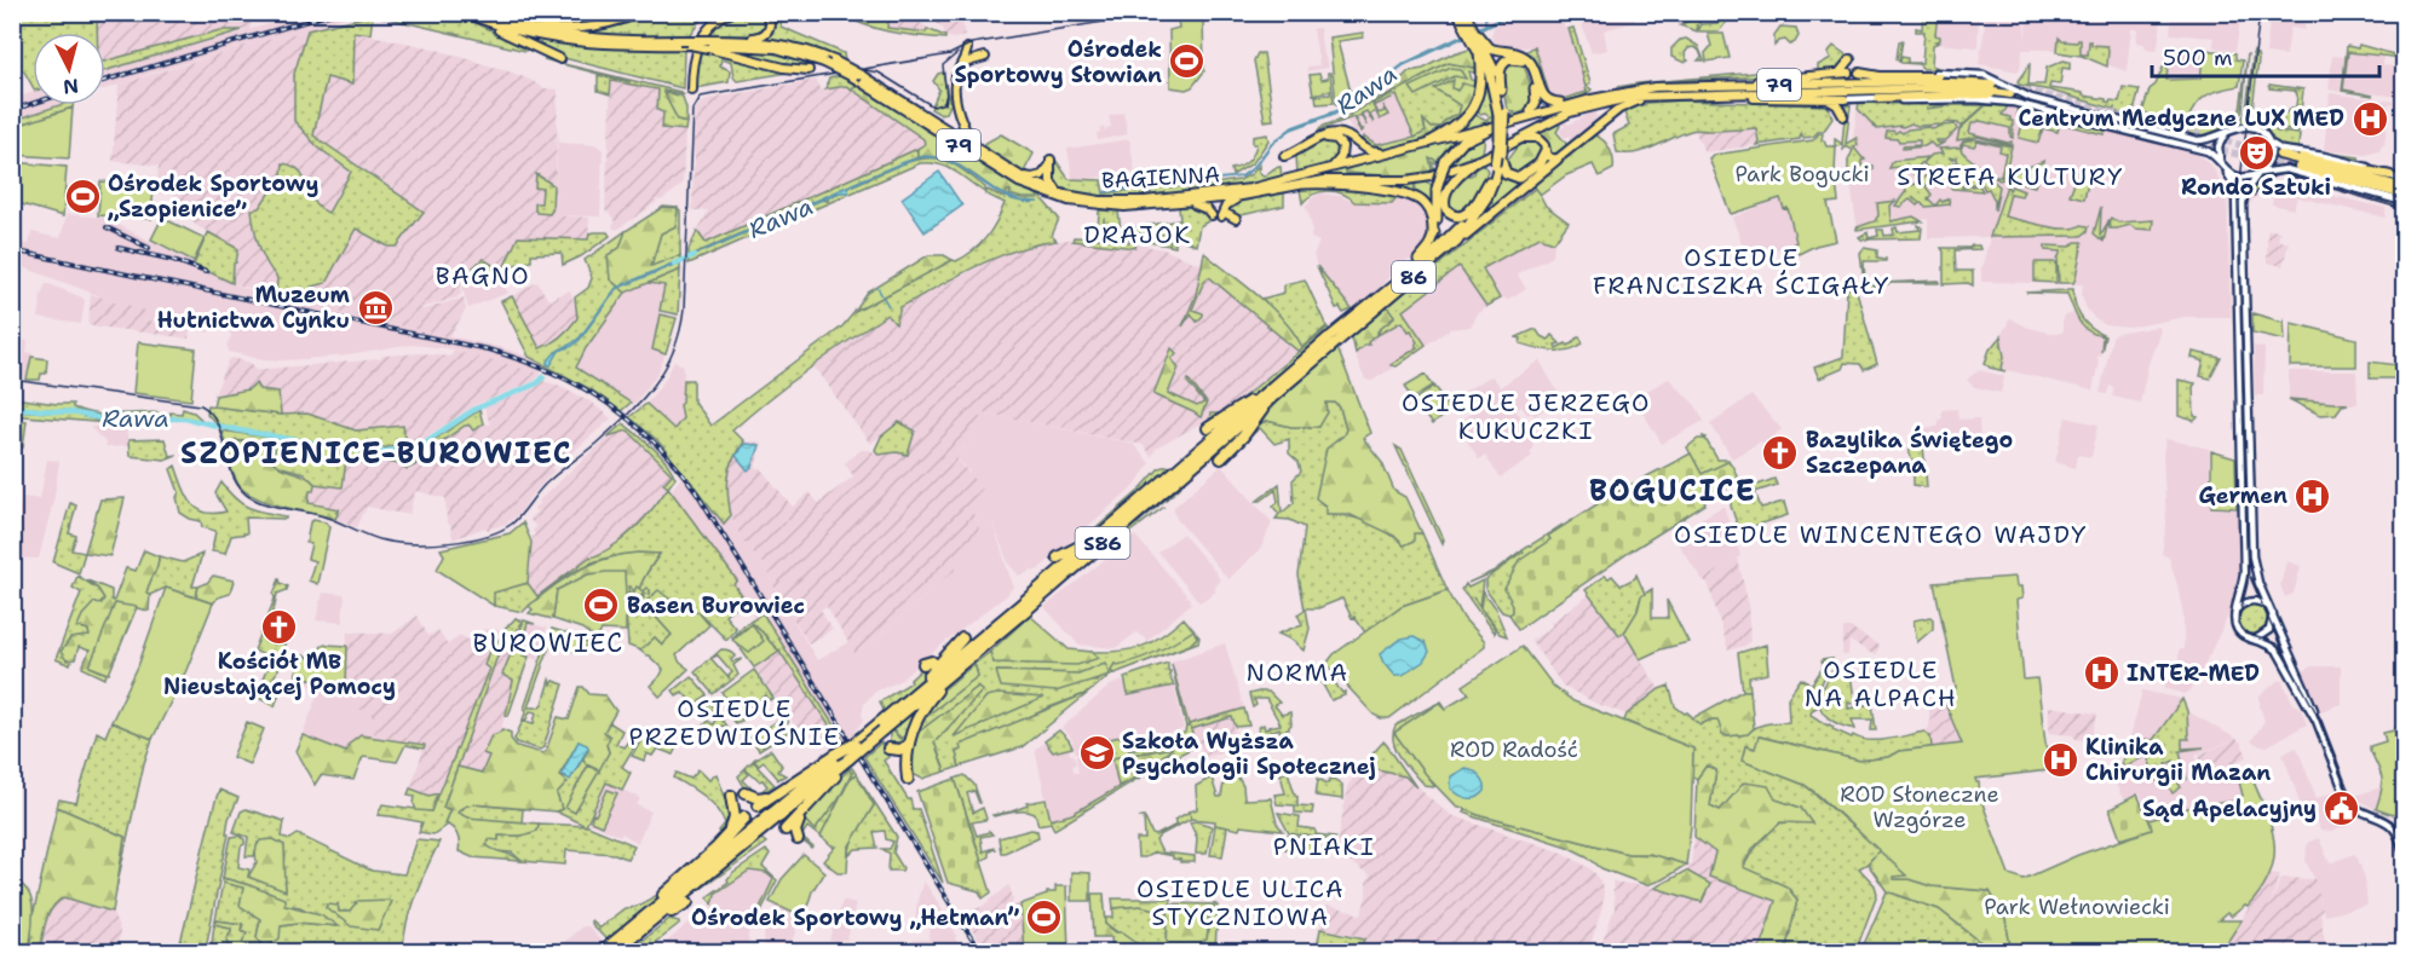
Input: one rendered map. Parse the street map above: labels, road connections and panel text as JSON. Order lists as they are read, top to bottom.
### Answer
{
  "streets": {
    "highway": ["86", "S86"],
    "main road": ["79", "BAGIENNA"]
  },
  "crossings": [
    ["79", "BAGIENNA"],
    ["86", "S86"]
  ],
  "districts": [
    "STREFA KULTURY",
    "DRAJOK",
    "OSIEDLE FRANCISZKA ŚCIGAŁY",
    "BAGNO",
    "OSIEDLE JERZEGO KUKUCZKI",
    "SZOPIENICE-BUROWIEC",
    "BOGUCICE",
    "OSIEDLE WINCENTEGO WAJDY",
    "BUROWIEC",
    "OSIEDLE NA ALPACH",
    "NORMA",
    "OSIEDLE PRZEDWIOŚNIE",
    "PNIAKI",
    "OSIEDLE ULICA STYCZNIOWA"
  ],
  "water": ["Rawa"],
  "parks": [
    "Park Bogucki",
    "ROD Radość",
    "ROD Słoneczne Wzgórze",
    "Park Wełnowiecki"
  ],
  "places": {
    "sports": [
      "Ośrodek Sportowy Słowian",
      "Ośrodek Sportowy „Szopienice”",
      "Basen Burowiec",
      "Ośrodek Sportowy „Hetman”"
    ],
    "hospital": [
      "Centrum Medyczne LUX MED",
      "Germen",
      "INTER-MED",
      "Klinika Chirurgii Mazan"
    ],
    "theatre": ["Rondo Sztuki"],
    "museum": ["Muzeum Hutnictwa Cynku"],
    "church": ["Bazylika Świętego Szczepana", "Kościół MB Nieustającej Pomocy"],
    "school or university": ["Szkoła Wyższa Psychologii Społecznej"],
    "public building": ["Sąd Apelacyjny"]
  },
  "scale_bar": "500 m",
  "north": "bottom"
}
